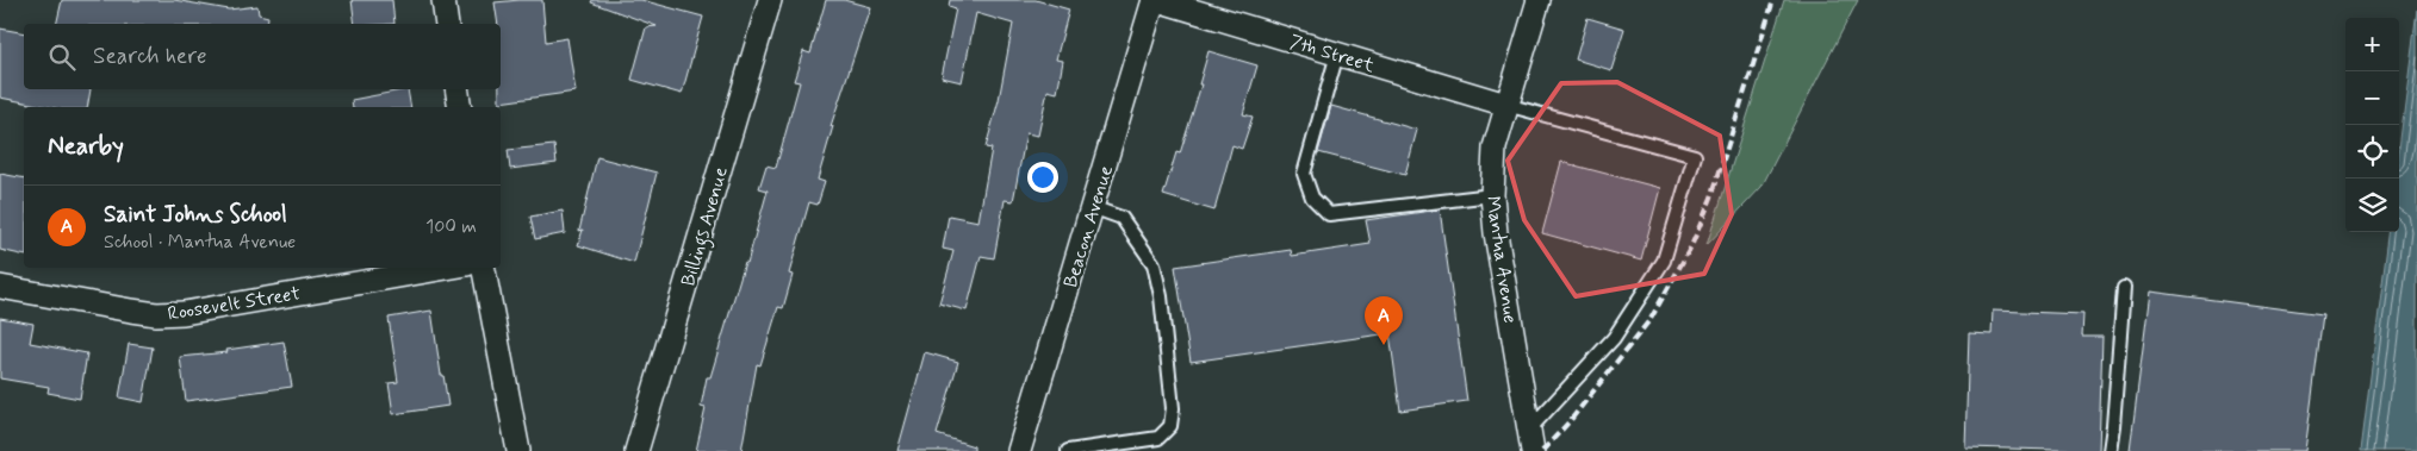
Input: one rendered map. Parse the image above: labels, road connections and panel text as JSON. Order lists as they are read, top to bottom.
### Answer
{
  "streets": {
    "street": [
      "7th Street",
      "Billings Avenue",
      "Beacon Avenue",
      "Mantua Avenue",
      "Roosevelt Street"
    ]
  },
  "crossings": [
    ["7th Street", "Beacon Avenue"],
    ["7th Street", "Mantua Avenue"]
  ],
  "page": {
    "map_buttons": ["+", "−"],
    "search": "Search here",
    "heading": "Nearby",
    "list": [
      {
        "mark": "A",
        "name": "Saint Johns School",
        "note": "School · Mantua Avenue",
        "value": "100 m"
      }
    ],
    "pins": "A"
  }
}
